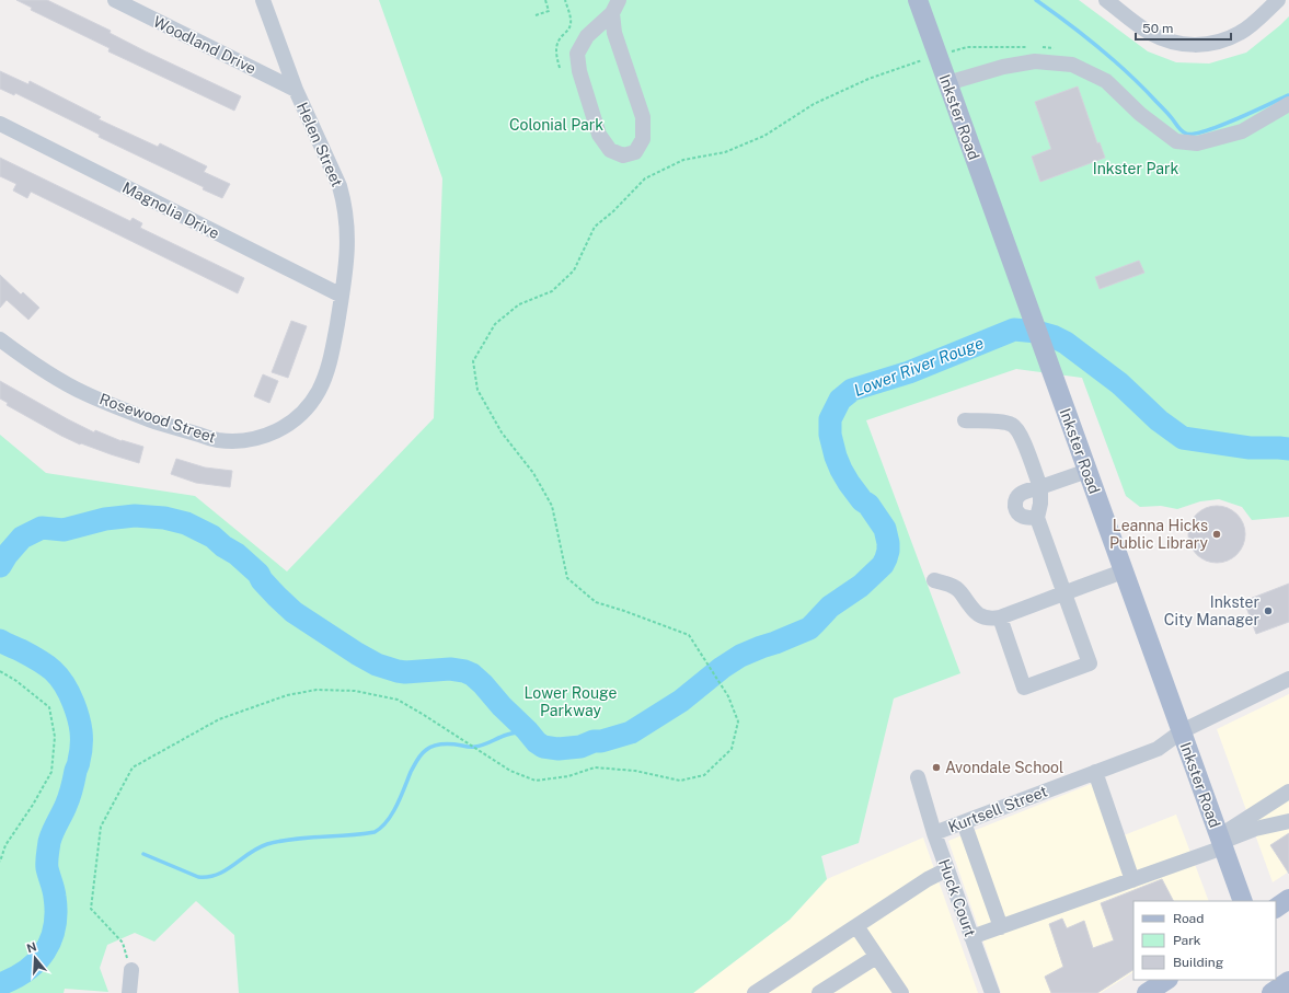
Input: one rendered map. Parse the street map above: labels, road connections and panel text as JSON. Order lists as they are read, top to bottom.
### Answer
{
  "streets": {
    "main road": ["Inkster Road"],
    "street": [
      "Woodland Drive",
      "Helen Street",
      "Magnolia Drive",
      "Rosewood Street",
      "Kurtsell Street",
      "Huck Court"
    ]
  },
  "crossings": [
    ["Woodland Drive", "Helen Street"],
    ["Inkster Road", "Kurtsell Street"],
    ["Helen Street", "Magnolia Drive"],
    ["Helen Street", "Rosewood Street"],
    ["Magnolia Drive", "Rosewood Street"],
    ["Kurtsell Street", "Huck Court"]
  ],
  "water": ["Lower River Rouge"],
  "parks": ["Colonial Park", "Inkster Park", "Lower Rouge Parkway"],
  "places": ["Leanna Hicks Public Library", "Inkster City Manager", "Avondale School"],
  "legend": ["Road", "Park", "Building"],
  "scale_bar": "50 m",
  "north": "top"
}
